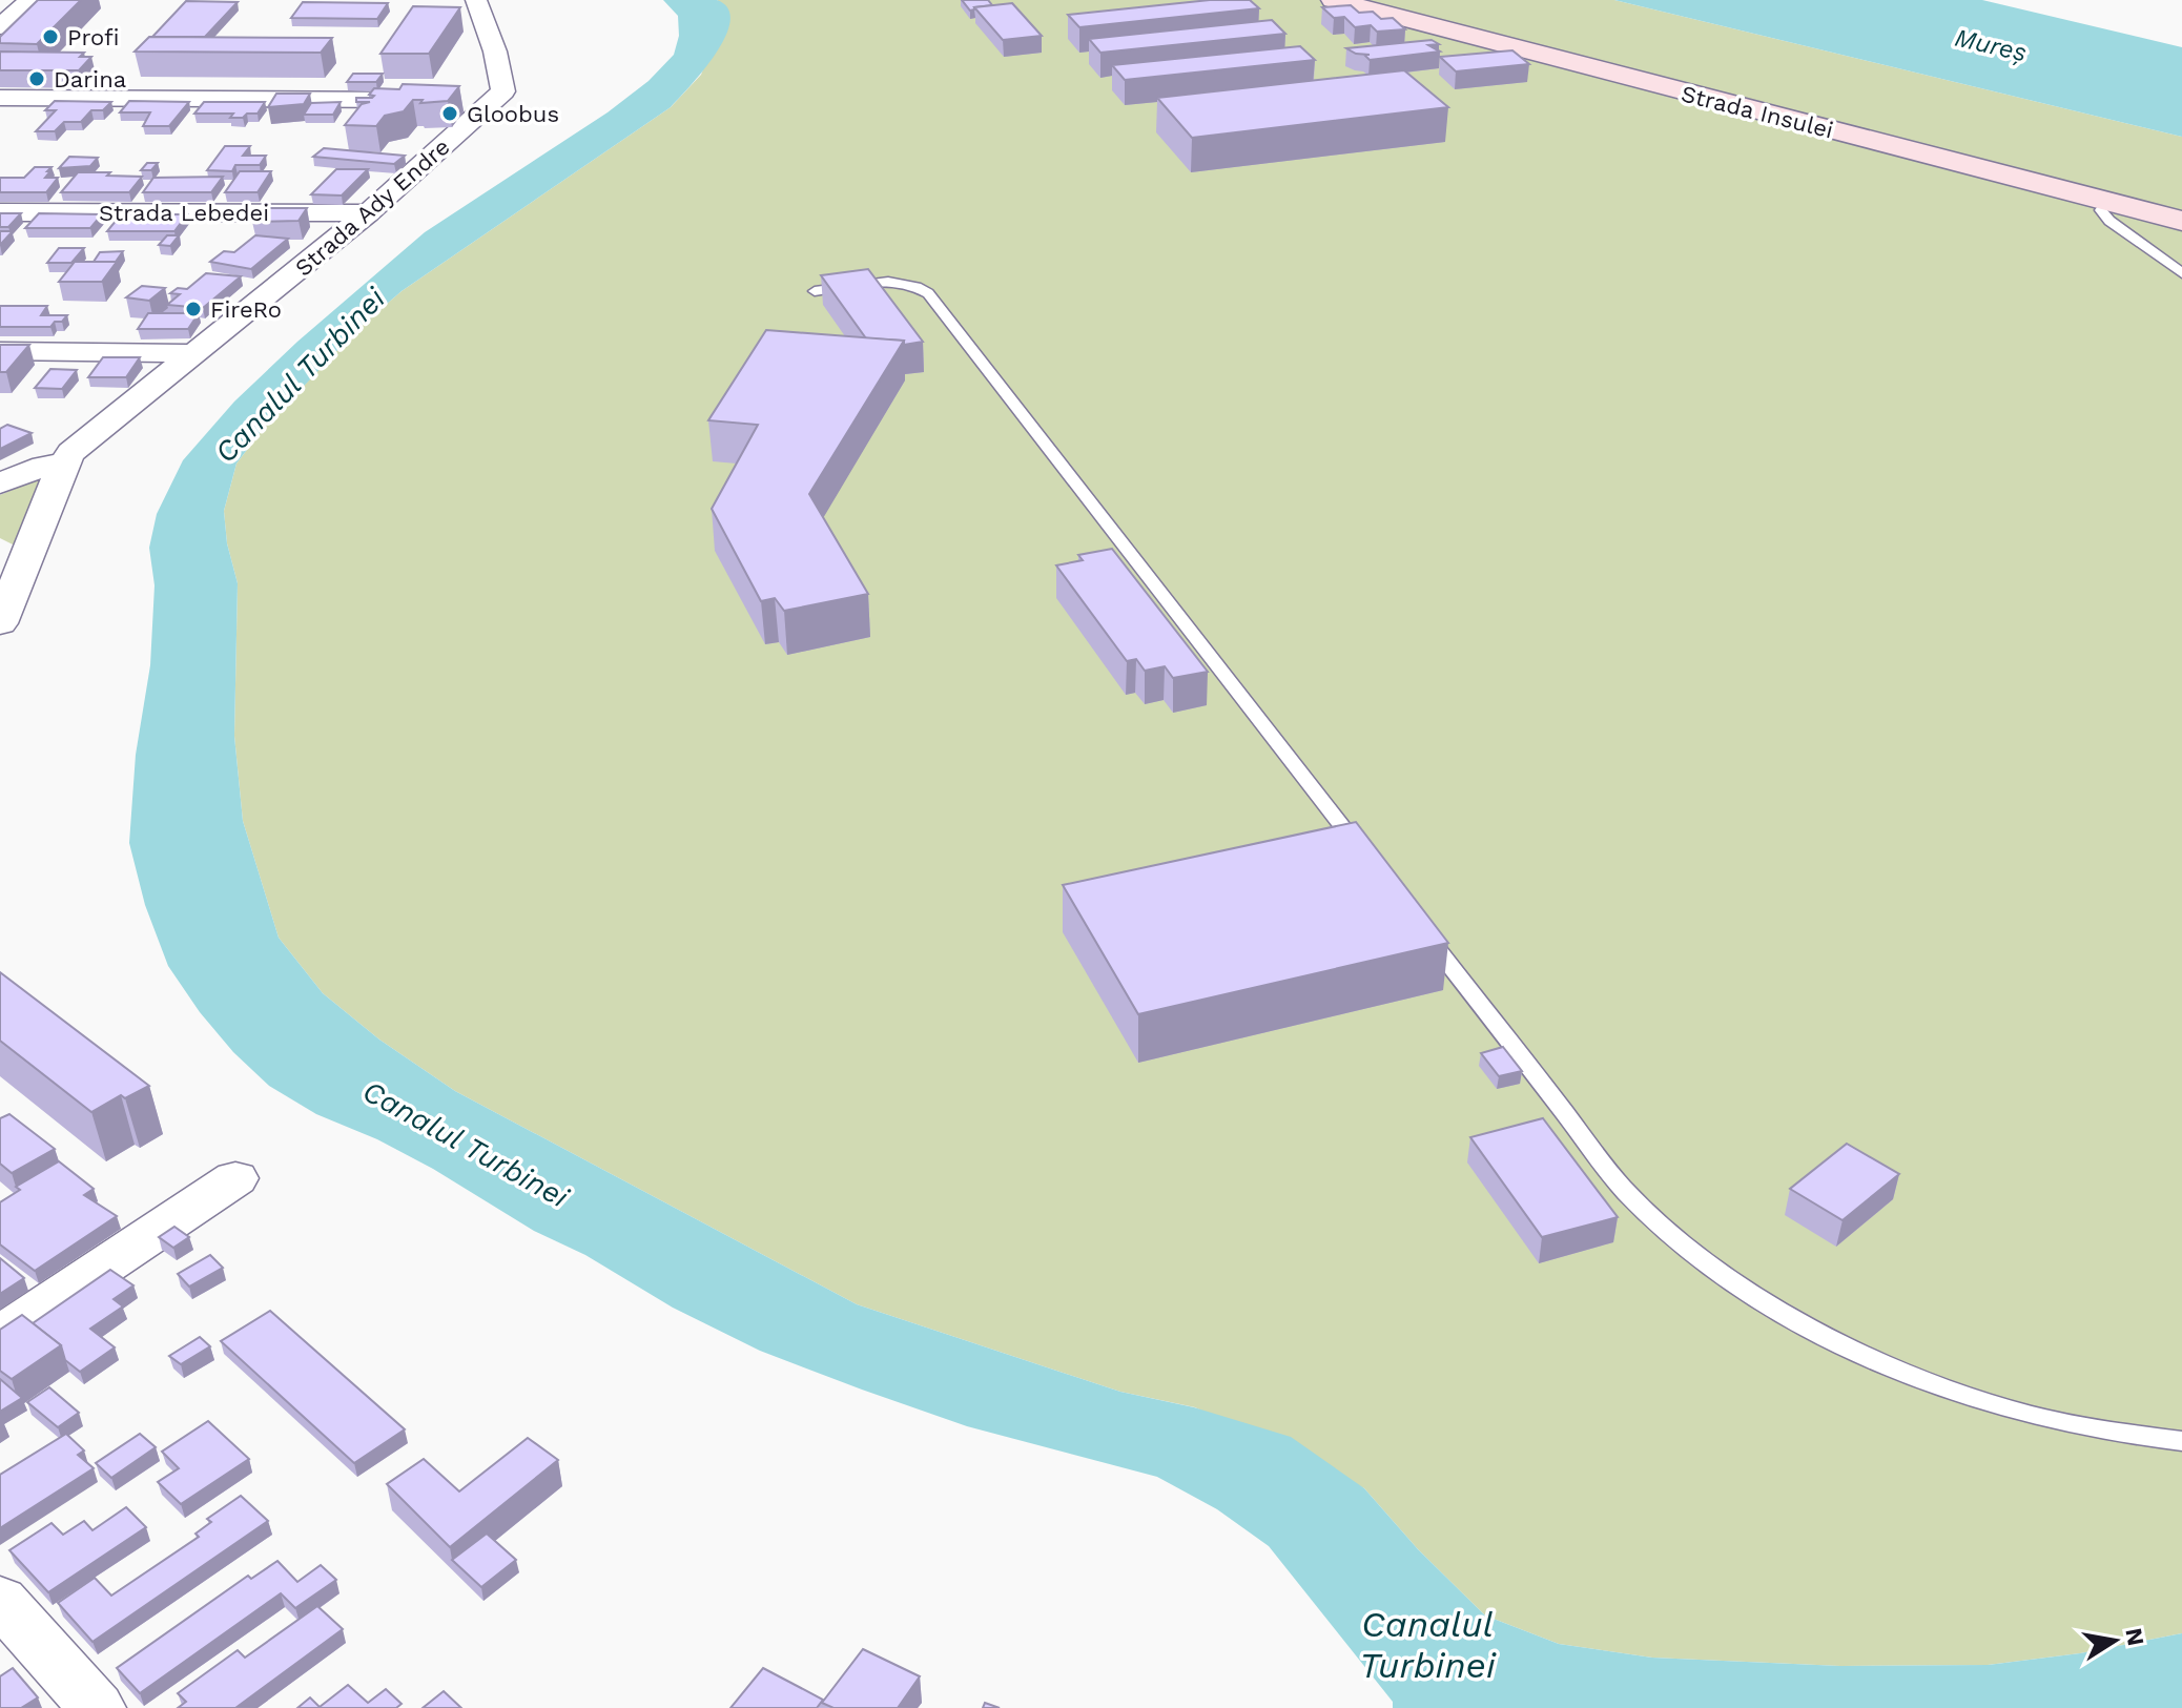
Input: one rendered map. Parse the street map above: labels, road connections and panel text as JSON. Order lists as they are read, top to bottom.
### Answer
{
  "streets": {
    "street": ["Strada Insulei", "Strada Ady Endre", "Strada Lebedei"]
  },
  "crossings": [
    ["Strada Ady Endre", "Strada Lebedei"]
  ],
  "water": ["Mureș", "Canalul Turbinei"],
  "places": [
    "Profi",
    "Darina",
    "Gloobus",
    "FireRo"
  ],
  "north": "right"
}
